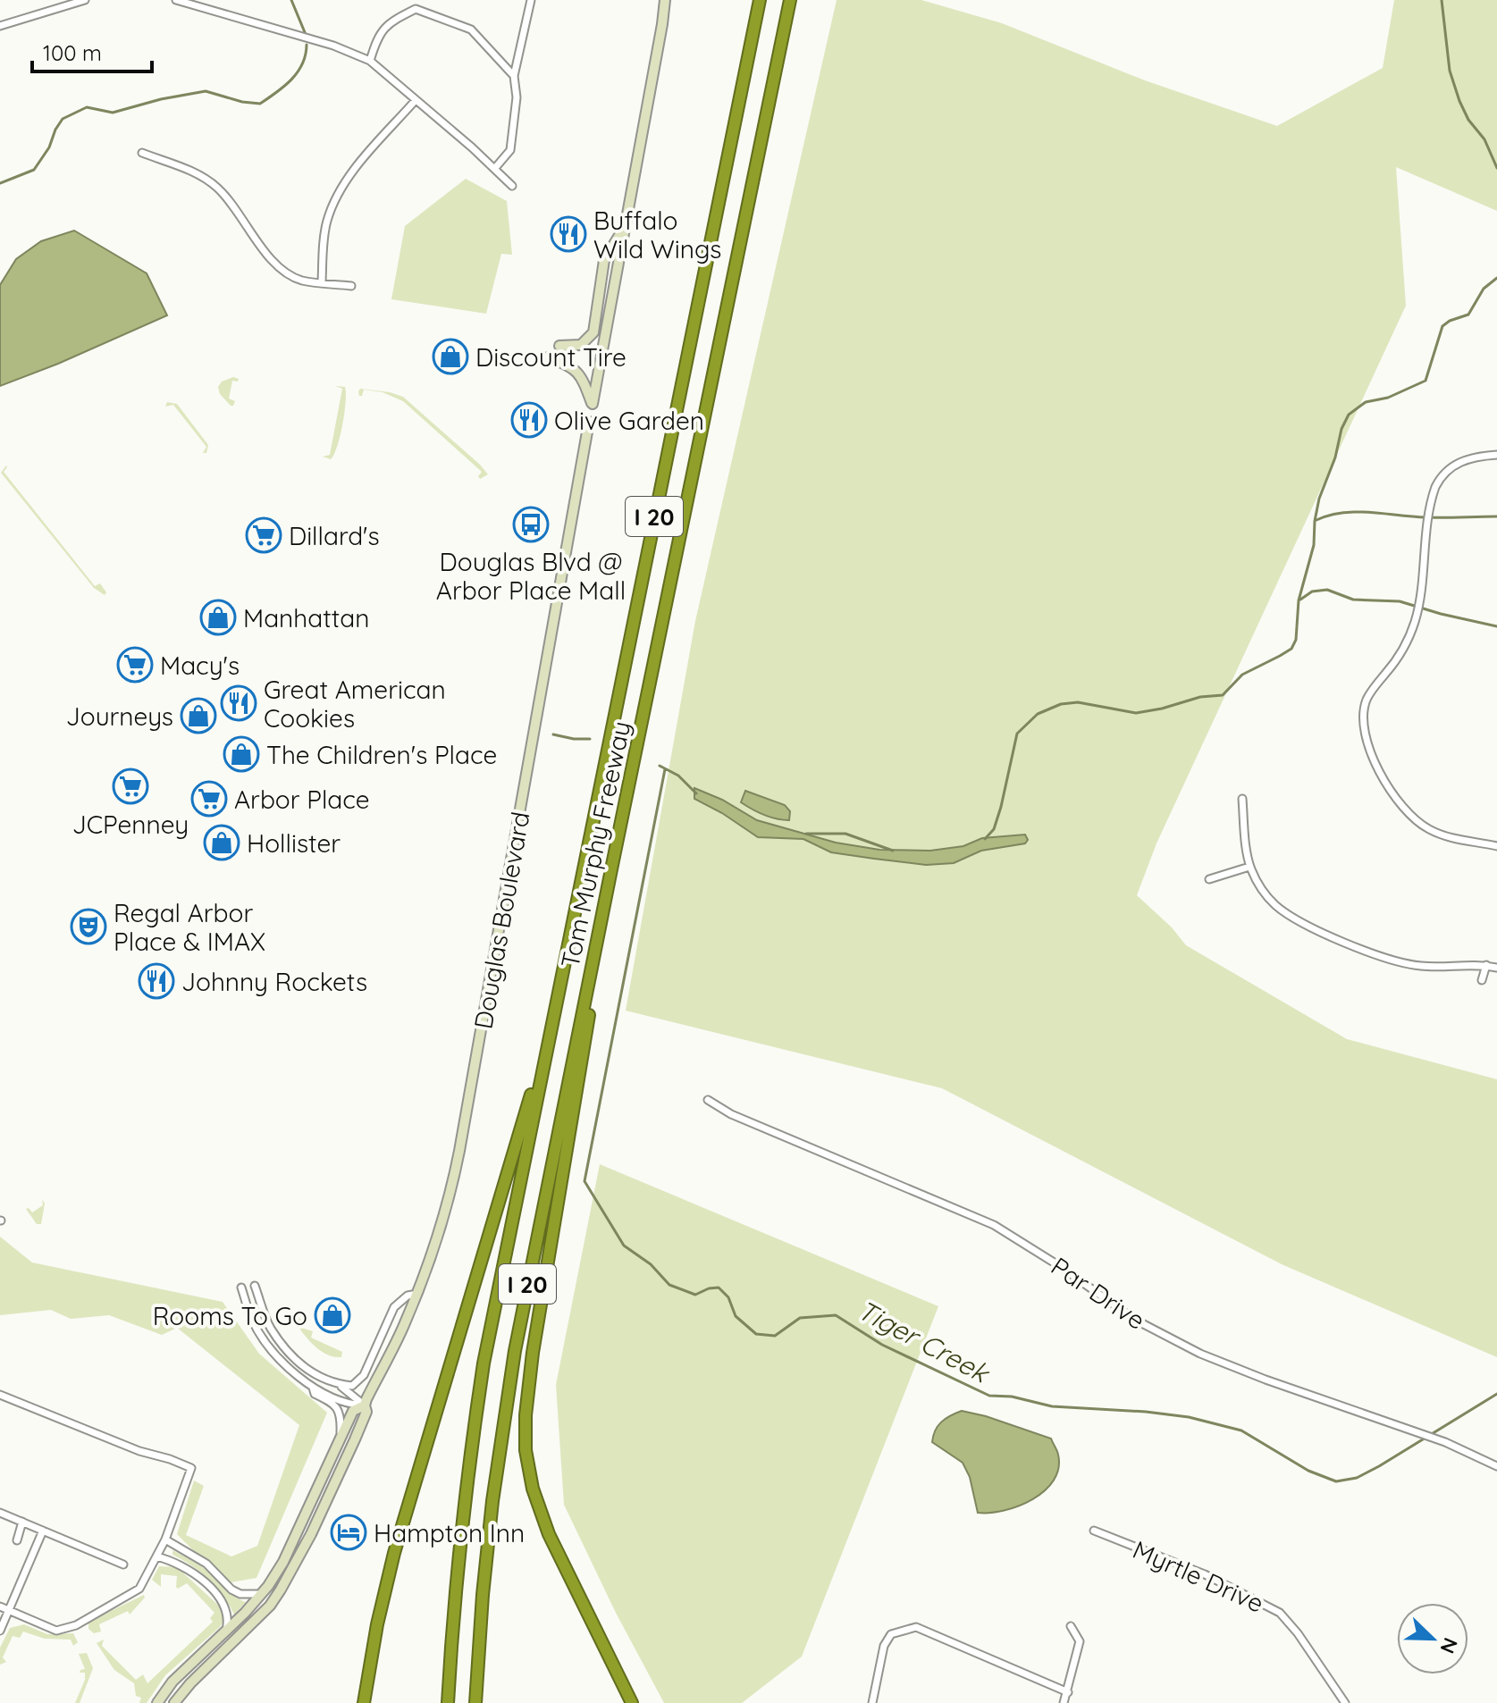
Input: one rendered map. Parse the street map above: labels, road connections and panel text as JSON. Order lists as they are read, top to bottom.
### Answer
{
  "streets": {
    "highway": ["I 20", "Tom Murphy Freeway"],
    "main road": ["Douglas Boulevard"],
    "street": ["Par Drive", "Myrtle Drive"]
  },
  "water": ["Tiger Creek"],
  "places": {
    "restaurant": [
      "Buffalo Wild Wings",
      "Olive Garden",
      "Great American Cookies",
      "Johnny Rockets"
    ],
    "shop": [
      "Discount Tire",
      "Manhattan",
      "Journeys",
      "The Children's Place",
      "Hollister",
      "Rooms To Go"
    ],
    "bus stop": ["Douglas Blvd @ Arbor Place Mall"],
    "supermarket": [
      "Dillard's",
      "Macy's",
      "JCPenney",
      "Arbor Place"
    ],
    "theatre": ["Regal Arbor Place & IMAX"],
    "hotel": ["Hampton Inn"]
  },
  "scale_bar": "100 m",
  "north": "bottom right"
}
